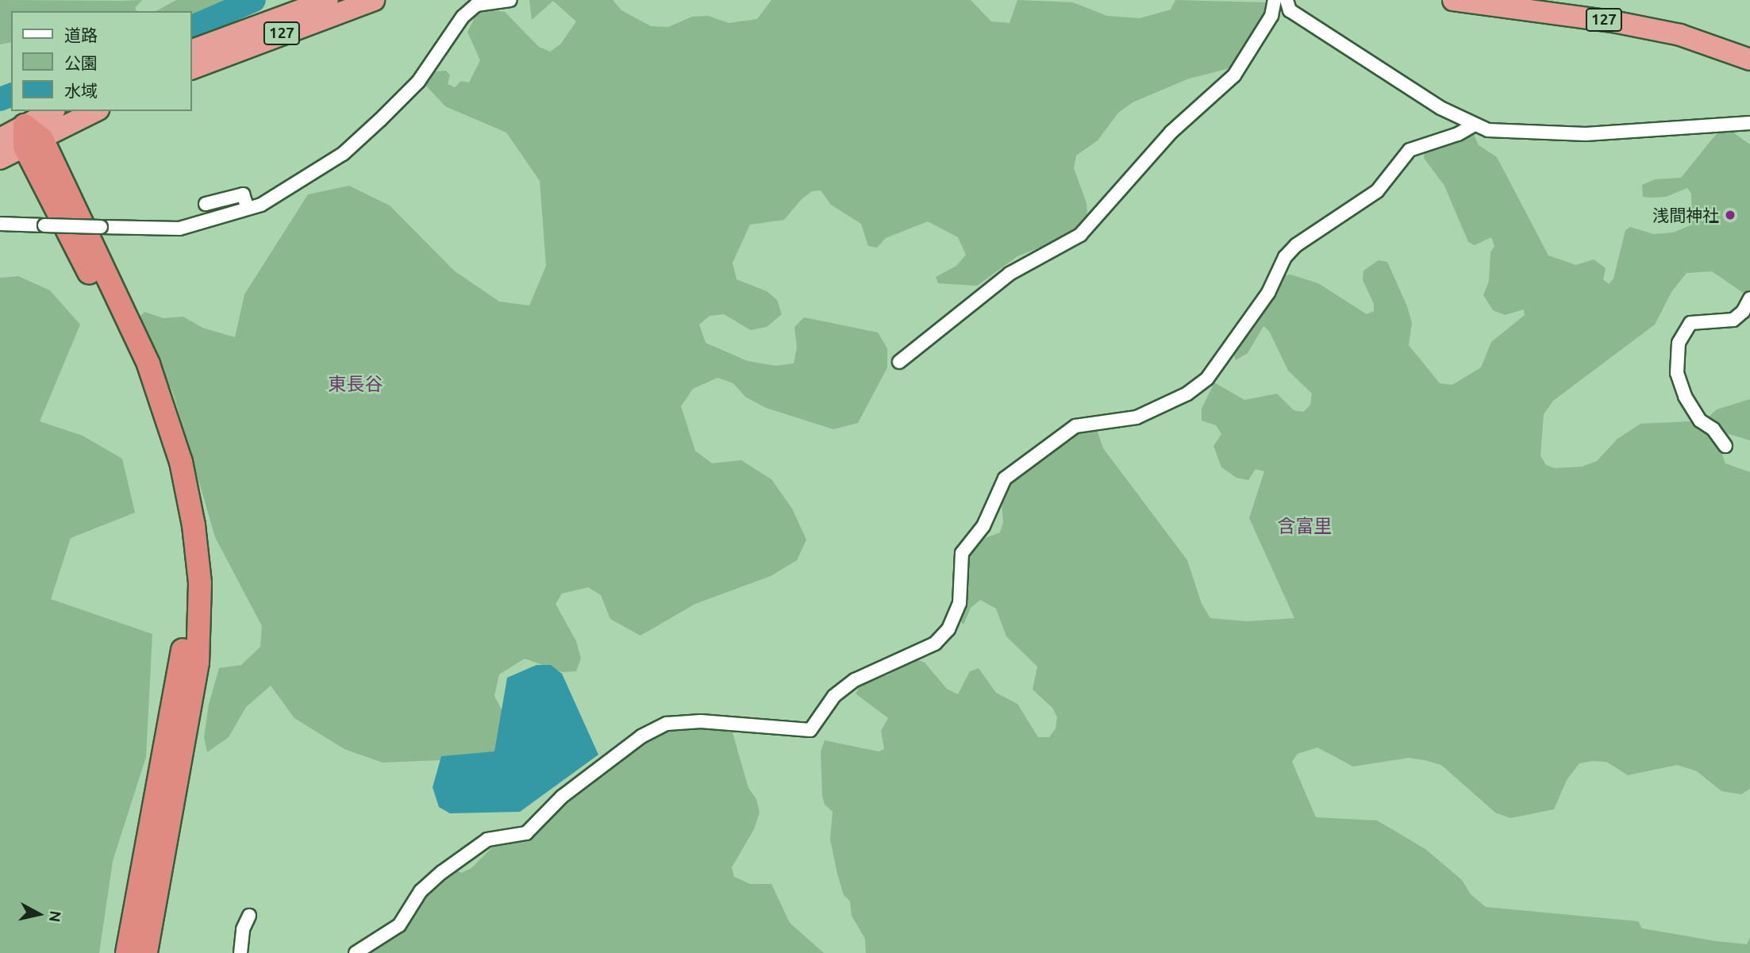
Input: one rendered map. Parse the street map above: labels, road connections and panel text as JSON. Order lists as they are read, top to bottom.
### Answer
{
  "streets": {
    "highway": ["127"]
  },
  "districts": ["東長谷", "含富里"],
  "places": ["浅間神社"],
  "legend": ["道路", "公園", "水域"],
  "north": "right"
}
